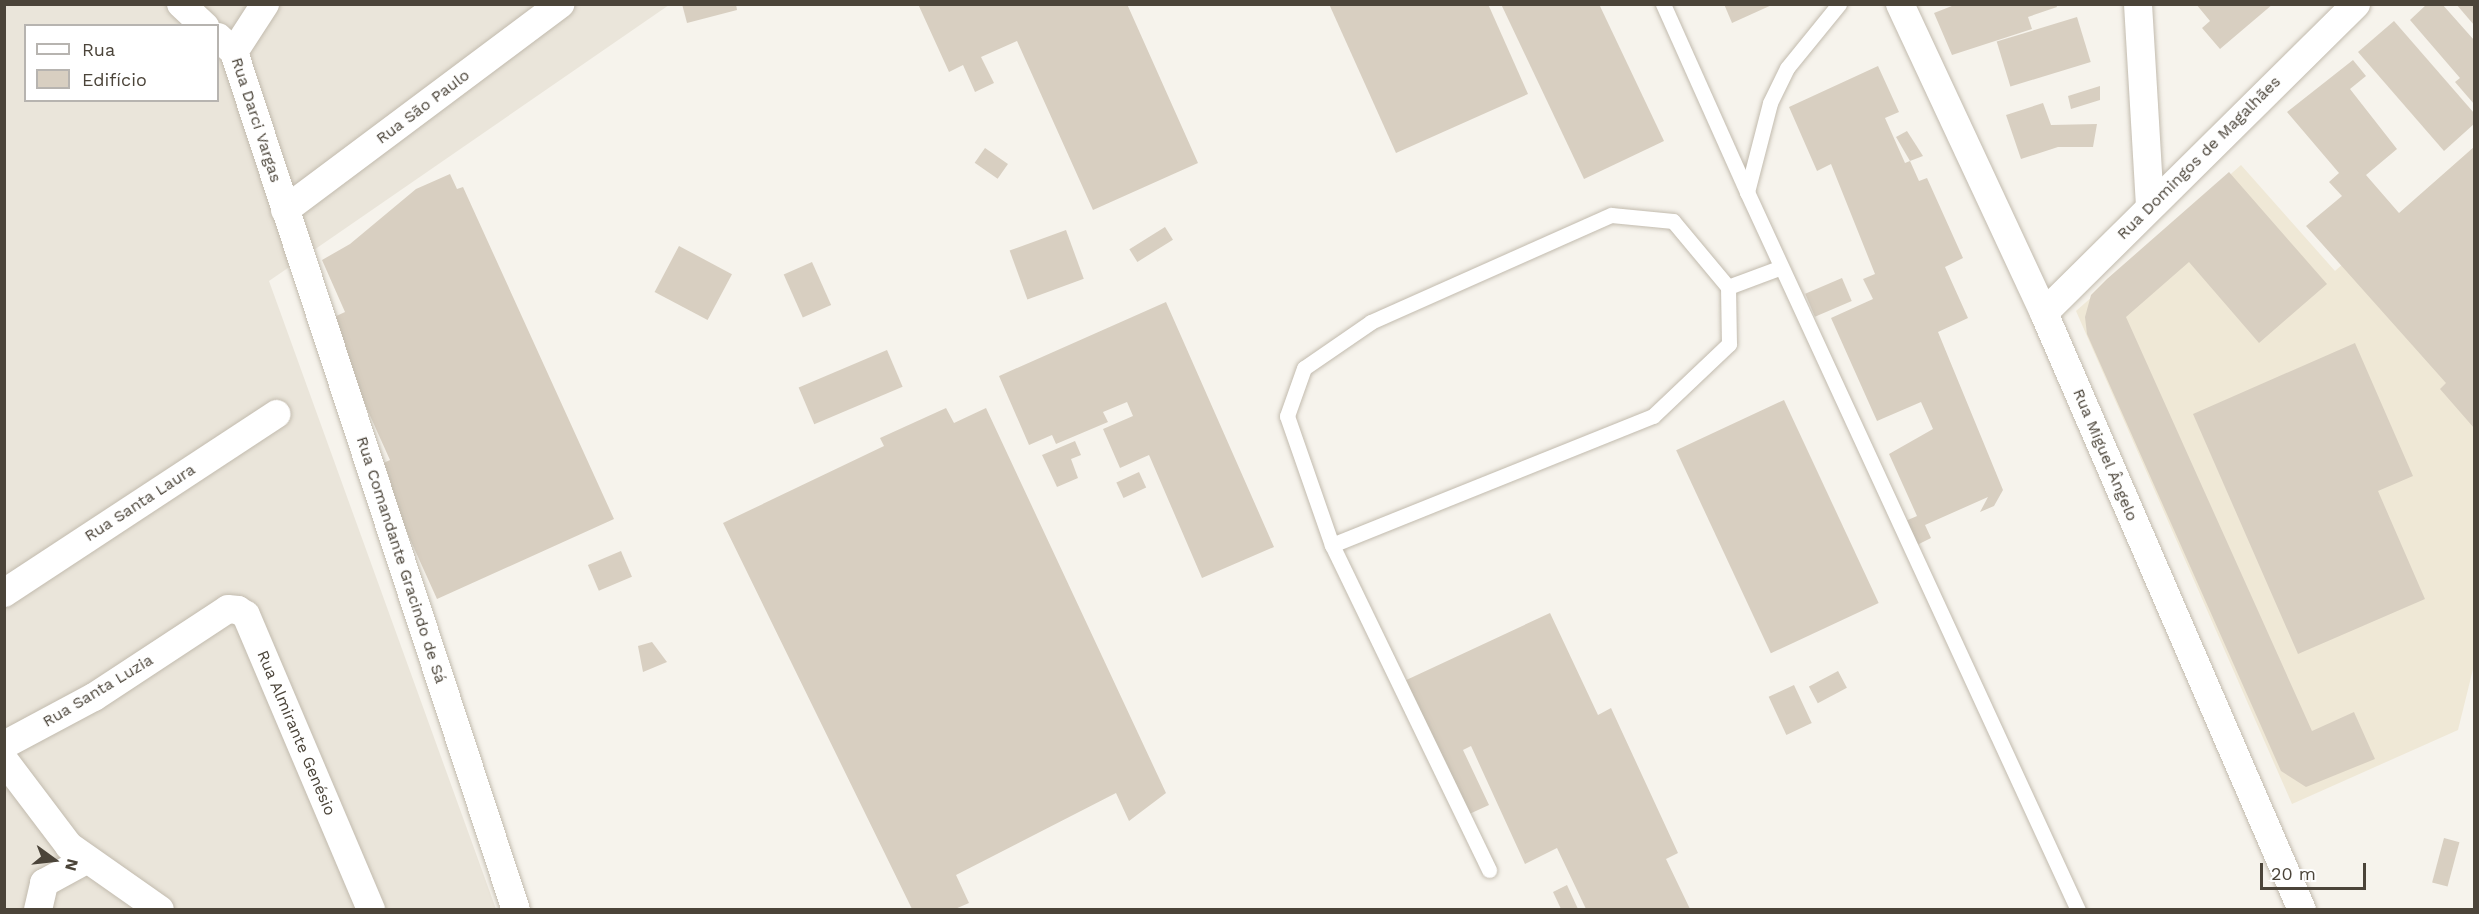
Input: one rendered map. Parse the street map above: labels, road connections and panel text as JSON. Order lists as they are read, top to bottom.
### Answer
{
  "streets": {
    "street": [
      "Rua São Paulo",
      "Rua Darci Vargas",
      "Rua Domingos de Magalhães",
      "Rua Miguel Ângelo",
      "Rua Santa Laura",
      "Rua Comandante Gracindo de Sá",
      "Rua Santa Luzia",
      "Rua Almirante Genésio"
    ]
  },
  "crossings": [
    ["Rua São Paulo", "Rua Darci Vargas"],
    ["Rua São Paulo", "Rua Comandante Gracindo de Sá"],
    ["Rua Darci Vargas", "Rua Comandante Gracindo de Sá"],
    ["Rua Domingos de Magalhães", "Rua Miguel Ângelo"],
    ["Rua Santa Luzia", "Rua Almirante Genésio"]
  ],
  "legend": ["Rua", "Edifício"],
  "scale_bar": "20 m",
  "north": "right"
}
